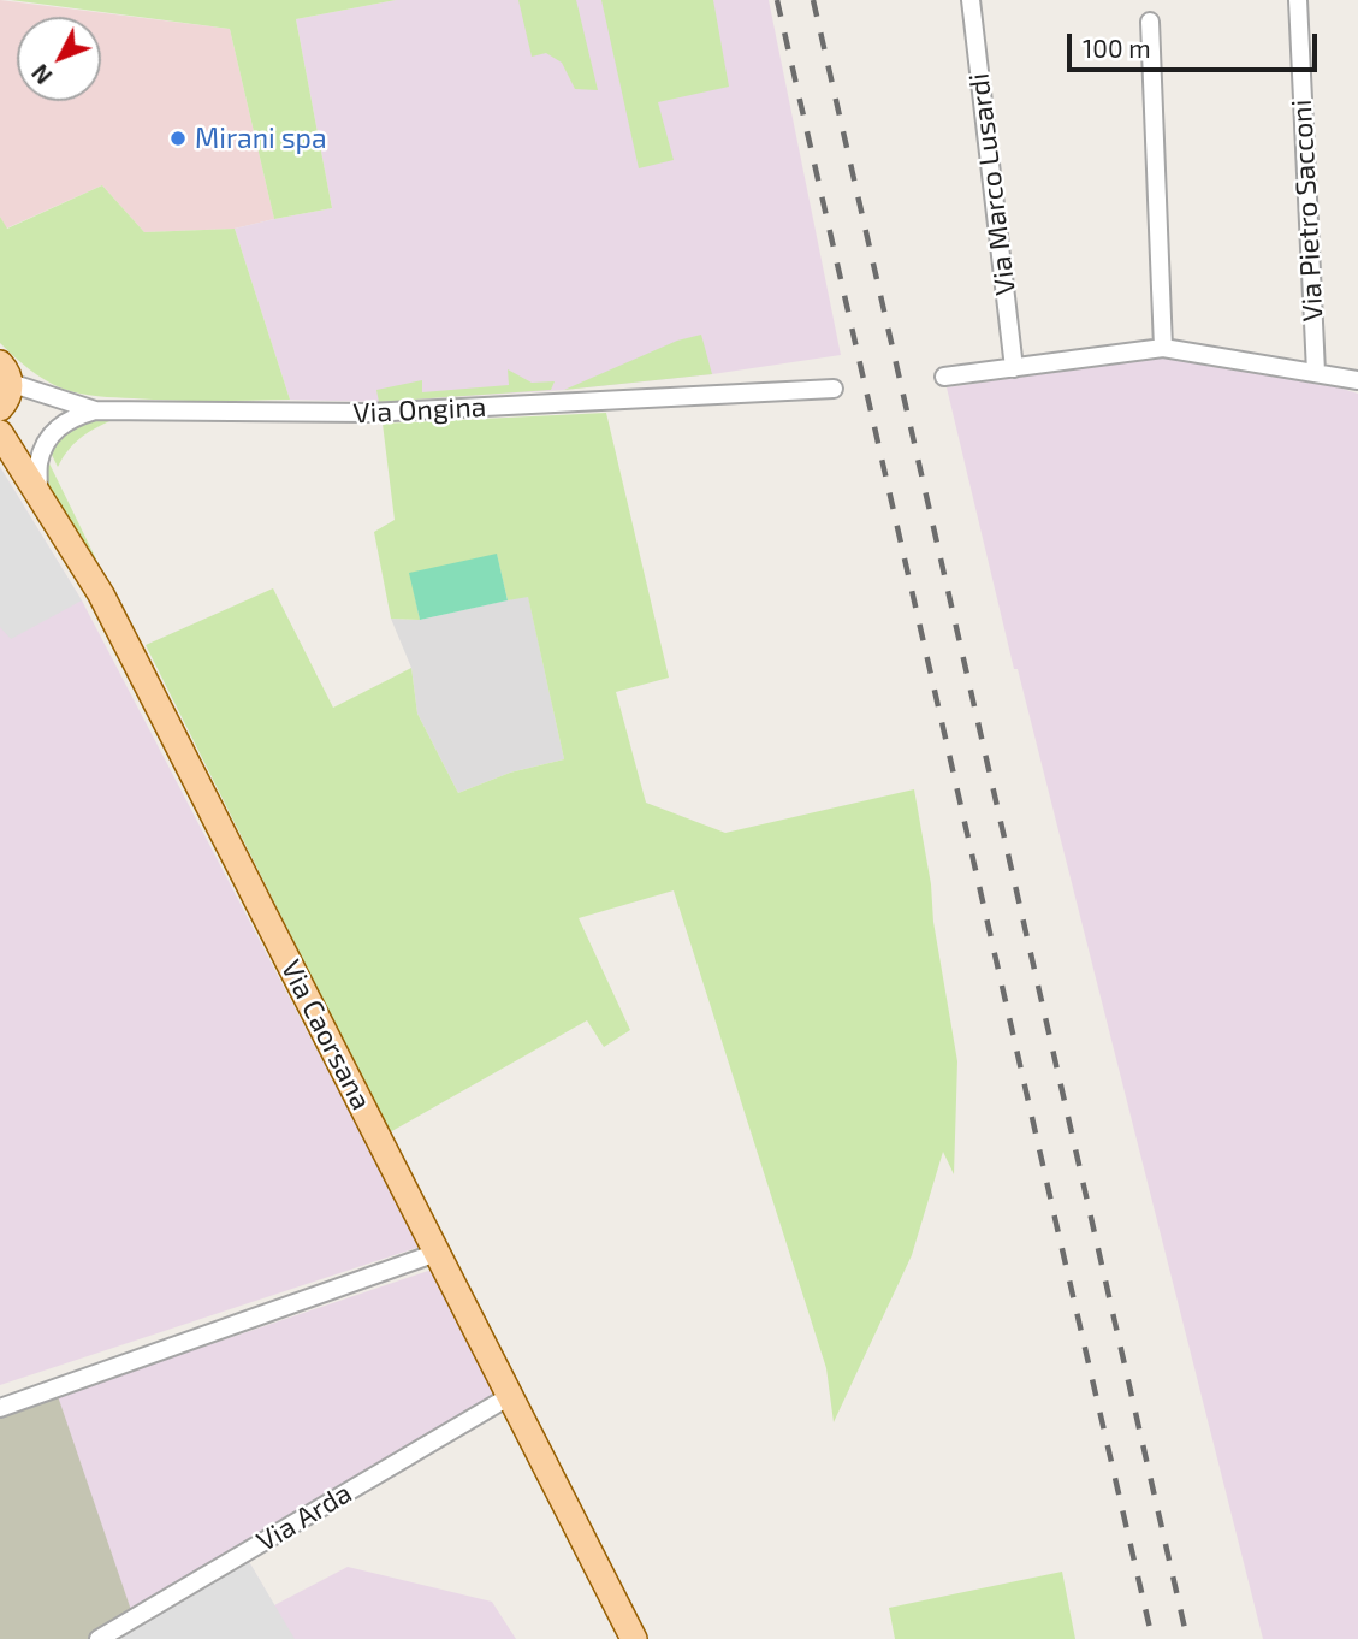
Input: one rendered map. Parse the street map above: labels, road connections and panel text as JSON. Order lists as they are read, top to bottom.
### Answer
{
  "streets": {
    "main road": ["Via Caorsana"],
    "street": [
      "Via Marco Lusardi",
      "Via Pietro Sacconi",
      "Via Ongina",
      "Via Arda"
    ]
  },
  "crossings": [
    ["Via Caorsana", "Via Arda"]
  ],
  "places": ["Mirani spa"],
  "scale_bar": "100 m",
  "north": "bottom left"
}
